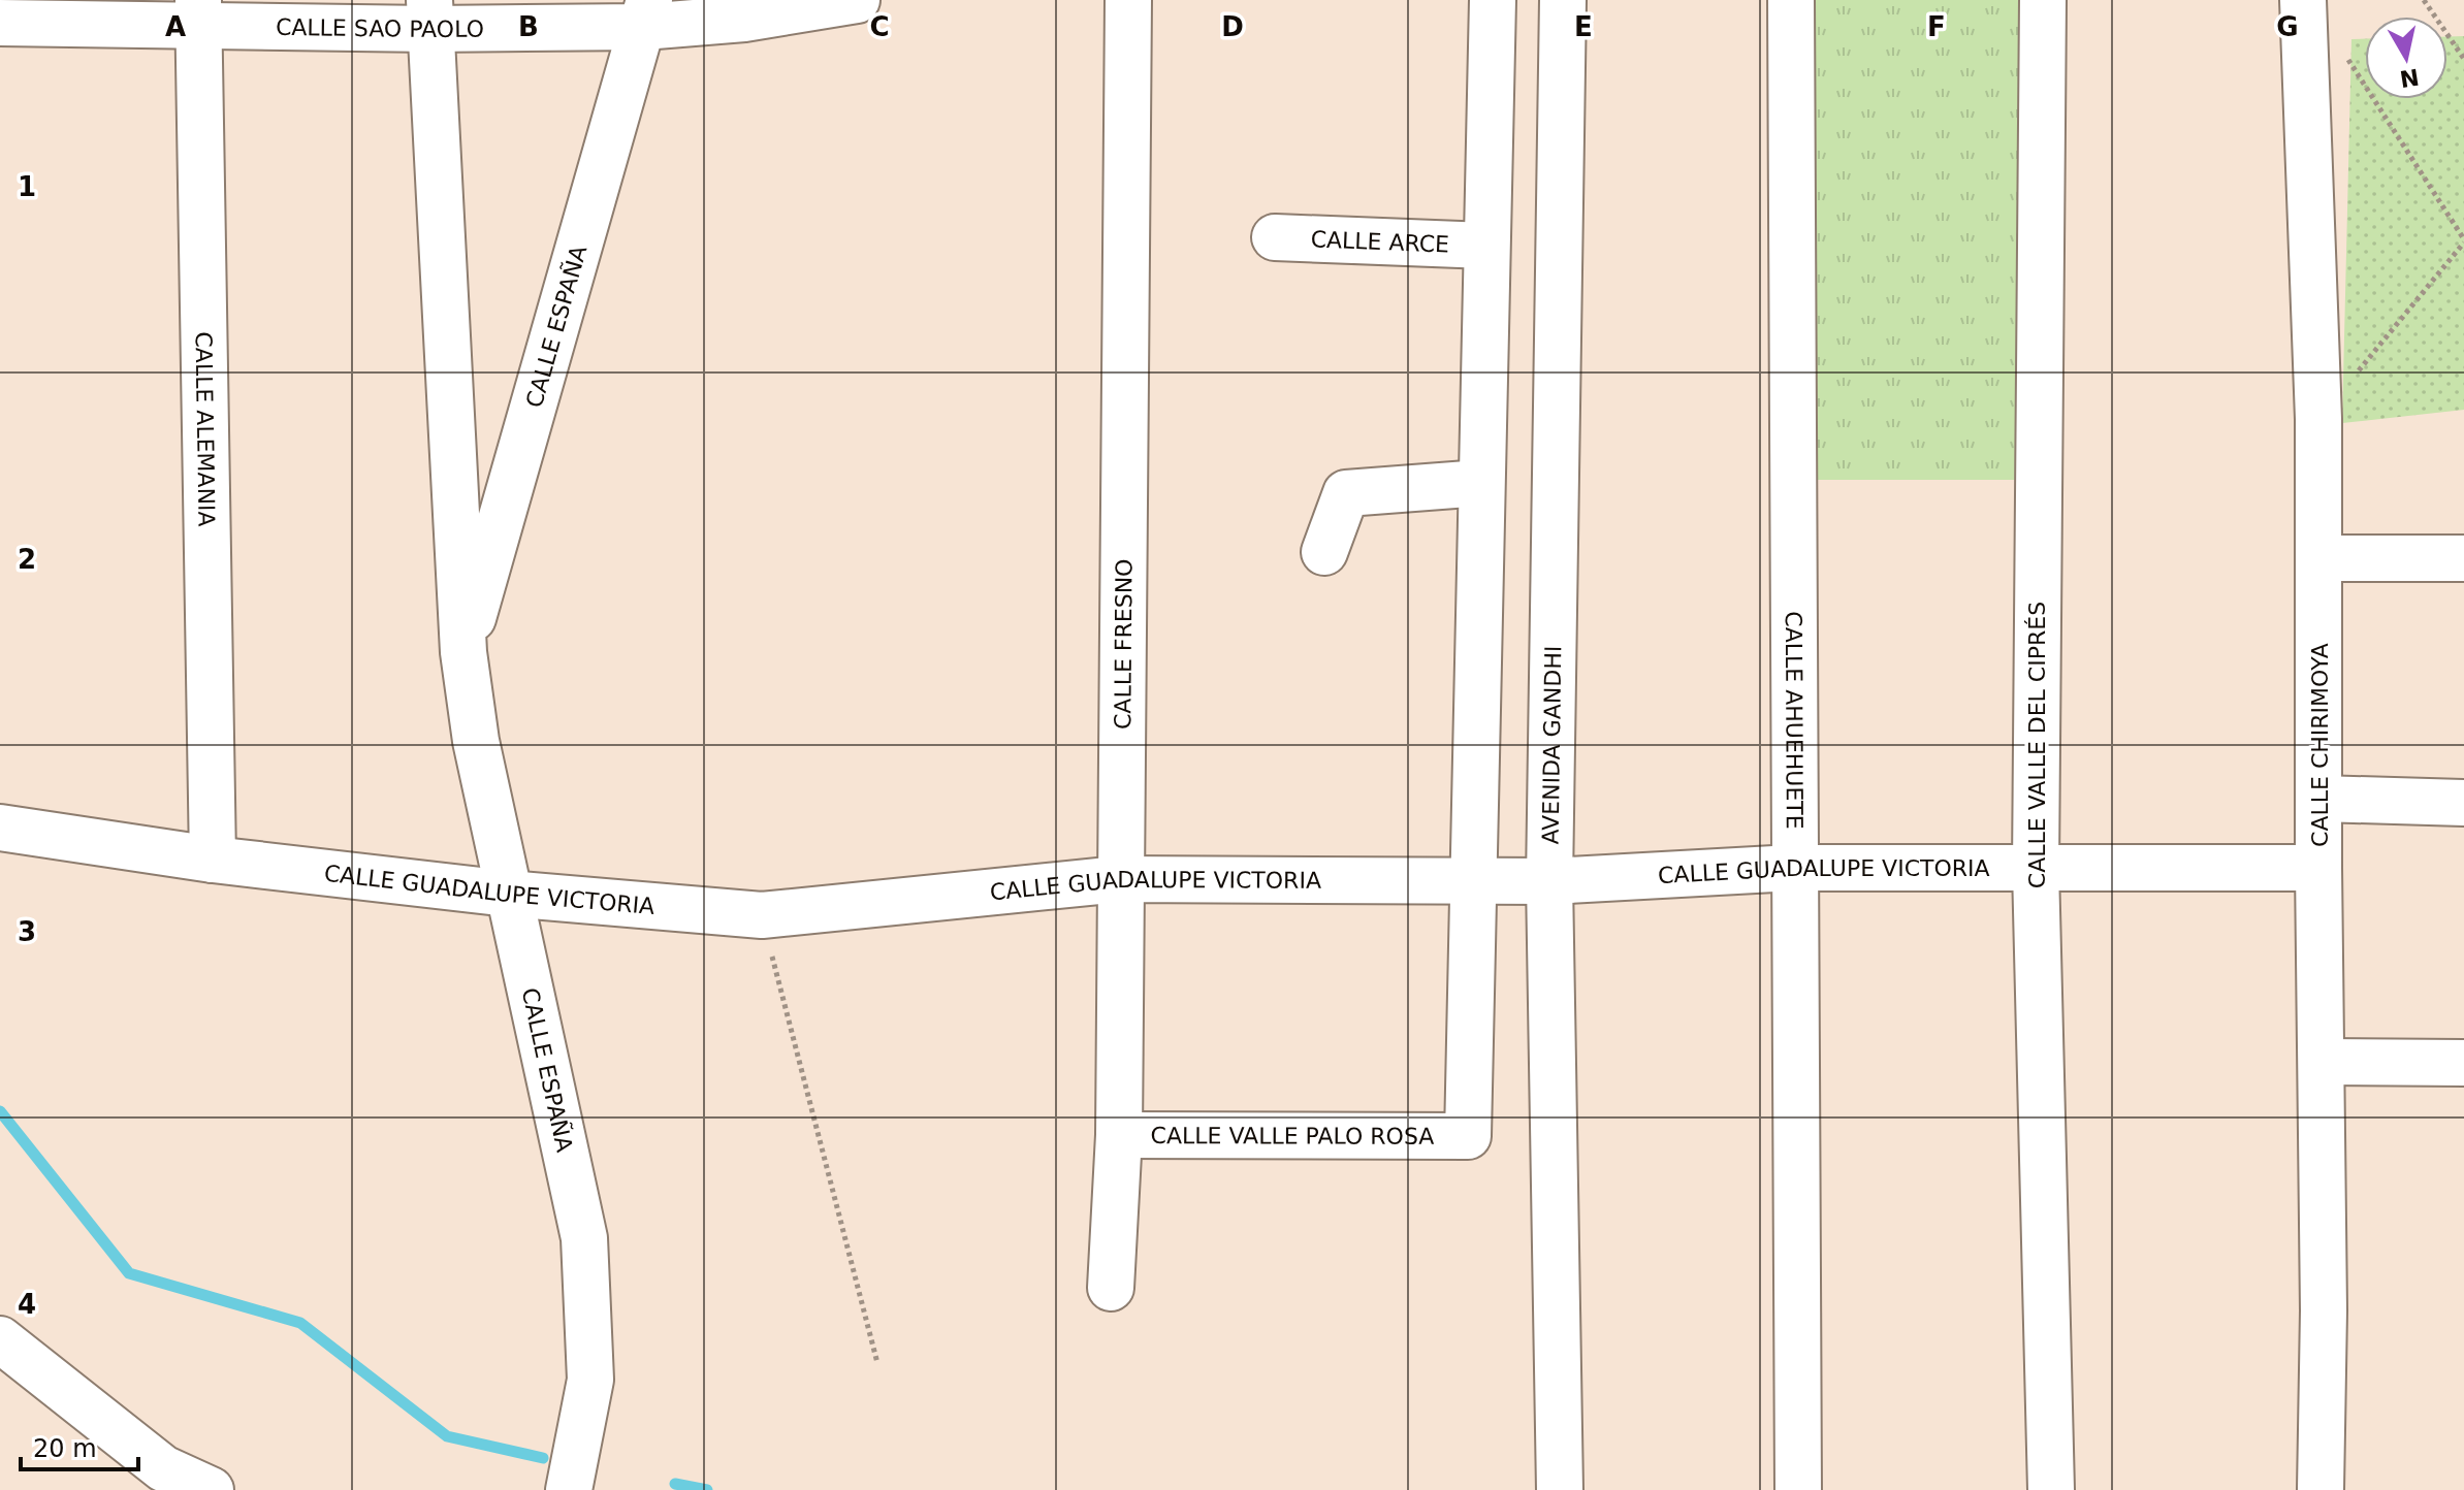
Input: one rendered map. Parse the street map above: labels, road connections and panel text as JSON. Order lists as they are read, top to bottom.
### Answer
{
  "streets": {
    "street": [
      "CALLE SAO PAOLO",
      "CALLE ARCE",
      "CALLE ESPAÑA",
      "CALLE ALEMANIA",
      "CALLE FRESNO",
      "CALLE AHUEHUETE",
      "AVENIDA GANDHI",
      "CALLE VALLE DEL CIPRÉS",
      "CALLE CHIRIMOYA",
      "CALLE GUADALUPE VICTORIA",
      "CALLE VALLE PALO ROSA"
    ]
  },
  "crossings": [
    ["CALLE SAO PAOLO", "CALLE ESPAÑA"],
    ["CALLE SAO PAOLO", "CALLE ALEMANIA"],
    ["CALLE ESPAÑA", "CALLE GUADALUPE VICTORIA"],
    ["CALLE ALEMANIA", "CALLE GUADALUPE VICTORIA"],
    ["CALLE FRESNO", "CALLE GUADALUPE VICTORIA"],
    ["CALLE FRESNO", "CALLE VALLE PALO ROSA"],
    ["CALLE AHUEHUETE", "CALLE GUADALUPE VICTORIA"],
    ["AVENIDA GANDHI", "CALLE GUADALUPE VICTORIA"],
    ["CALLE VALLE DEL CIPRÉS", "CALLE GUADALUPE VICTORIA"],
    ["CALLE CHIRIMOYA", "CALLE GUADALUPE VICTORIA"],
    ["CALLE GUADALUPE VICTORIA", "CALLE VALLE PALO ROSA"]
  ],
  "scale_bar": "20 m",
  "north": "bottom",
  "grid": {
    "columns": [
      "A",
      "B",
      "C",
      "D",
      "E",
      "F",
      "G"
    ],
    "rows": [
      "1",
      "2",
      "3",
      "4"
    ]
  }
}
